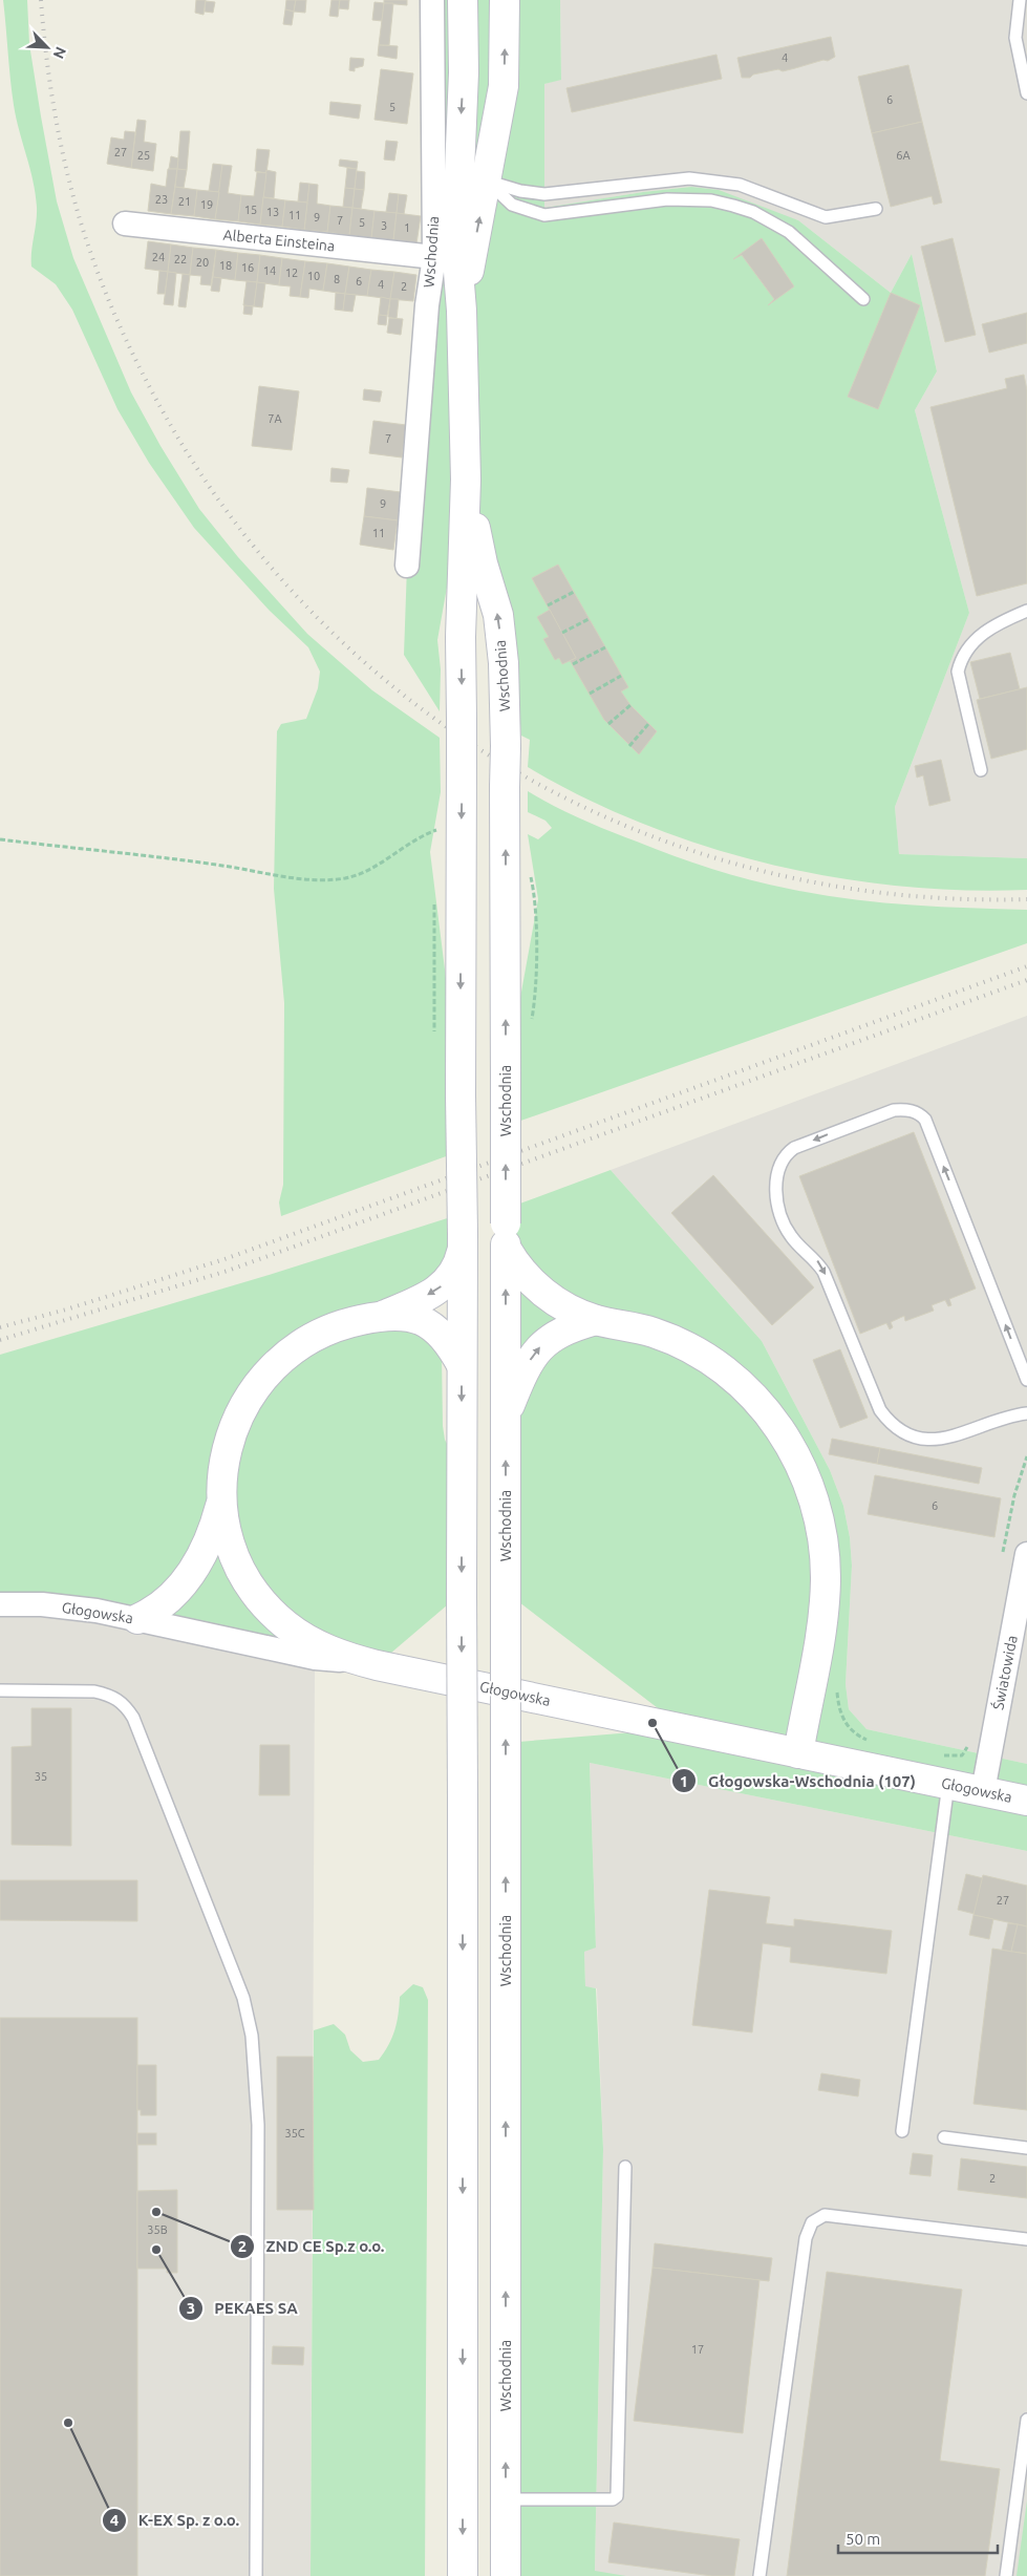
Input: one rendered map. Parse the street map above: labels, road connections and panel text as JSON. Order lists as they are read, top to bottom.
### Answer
{
  "streets": {
    "street": [
      "Alberta Einsteina",
      "Wschodnia",
      "Głogowska",
      "Światowida"
    ]
  },
  "crossings": [
    ["Alberta Einsteina", "Wschodnia"],
    ["Głogowska", "Światowida"]
  ],
  "places": [
    "Głogowska-Wschodnia (107)",
    "ZND CE Sp.z o.o.",
    "PEKAES SA",
    "K-EX Sp. z o.o."
  ],
  "house_numbers": [
    "4",
    "6",
    "5",
    "27",
    "25",
    "6A",
    "23",
    "21",
    "19",
    "15",
    "13",
    "11",
    "9",
    "7",
    "5",
    "3",
    "1",
    "24",
    "22",
    "20",
    "18",
    "16",
    "14",
    "12",
    "10",
    "8",
    "6",
    "4",
    "2",
    "7A",
    "7",
    "9",
    "11",
    "6",
    "35",
    "27",
    "35C",
    "2",
    "35B",
    "17"
  ],
  "scale_bar": "50 m",
  "north": "bottom right"
}
